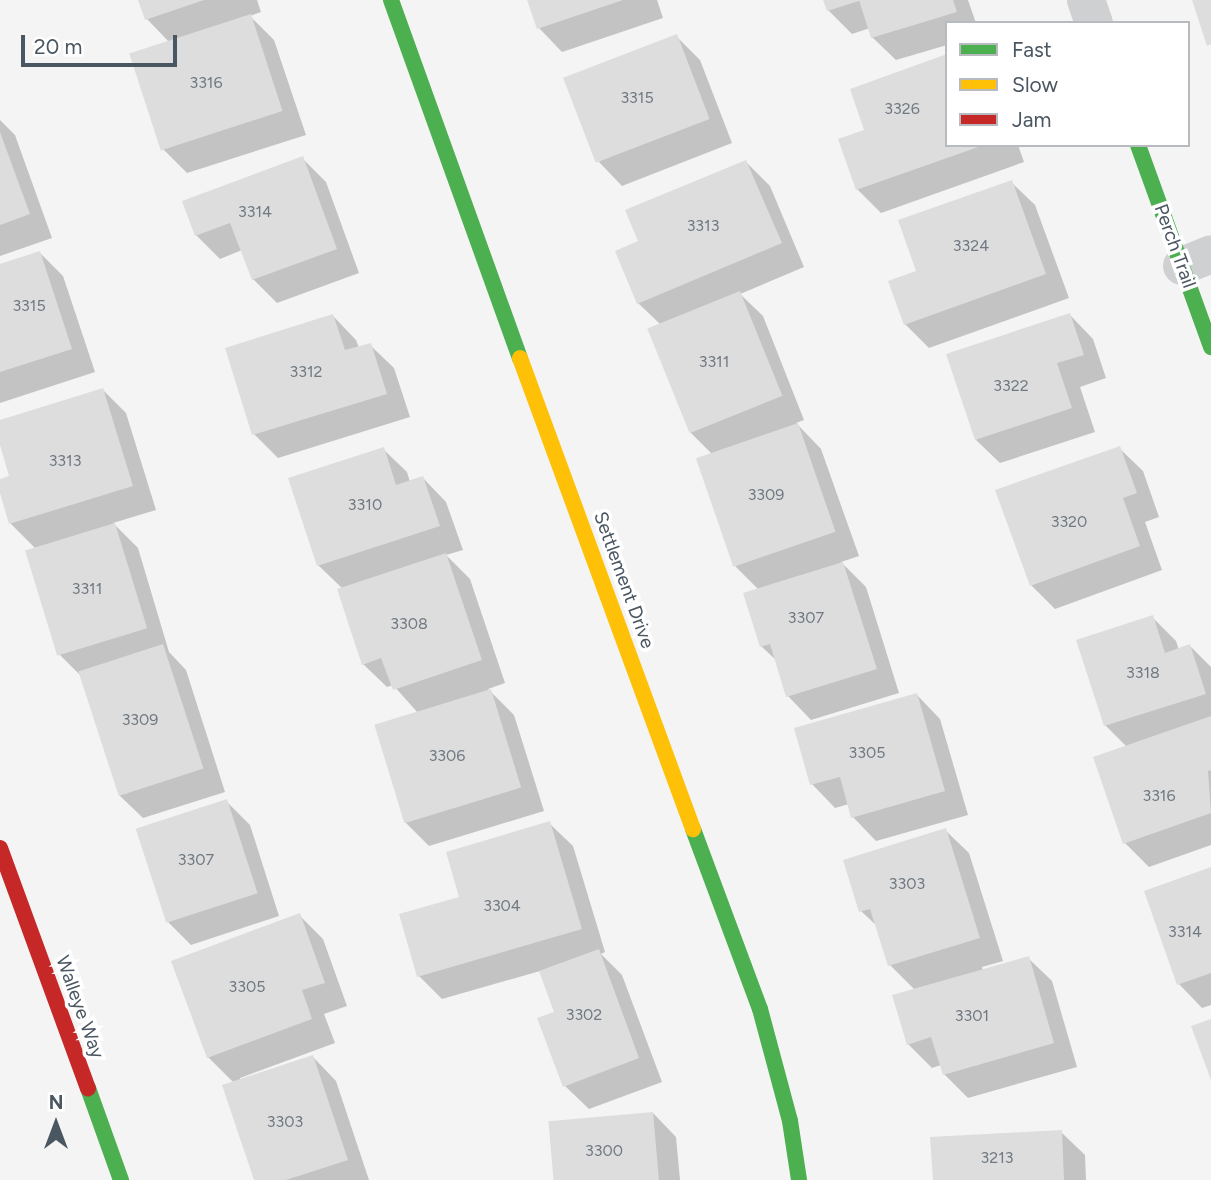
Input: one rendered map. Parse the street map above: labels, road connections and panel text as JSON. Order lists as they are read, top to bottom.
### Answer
{
  "streets": {
    "street": ["Perch Trail", "Settlement Drive", "Walleye Way"]
  },
  "house_numbers": [
    "3316",
    "3315",
    "3326",
    "3314",
    "3313",
    "3324",
    "3315",
    "3311",
    "3312",
    "3322",
    "3313",
    "3309",
    "3310",
    "3320",
    "3311",
    "3307",
    "3308",
    "3318",
    "3309",
    "3305",
    "3306",
    "3316",
    "3307",
    "3303",
    "3304",
    "3314",
    "3305",
    "3302",
    "3301",
    "3303",
    "3300",
    "3213"
  ],
  "legend": ["Fast", "Slow", "Jam"],
  "scale_bar": "20 m",
  "north": "top"
}
